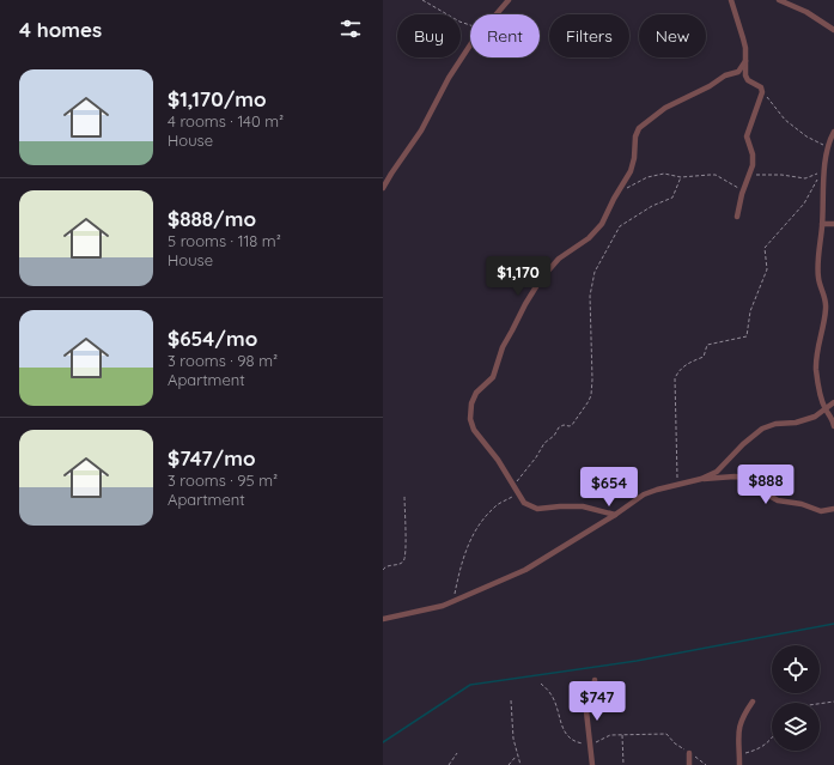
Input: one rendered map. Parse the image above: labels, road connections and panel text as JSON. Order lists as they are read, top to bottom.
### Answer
{
  "page": {
    "heading": "4 homes",
    "chip": [
      "Buy",
      "Rent",
      "Filters",
      "New"
    ],
    "list": [
      {
        "name": "$1,170/mo",
        "note": "4 rooms · 140 m² · House"
      },
      {
        "name": "$888/mo",
        "note": "5 rooms · 118 m² · House"
      },
      {
        "name": "$654/mo",
        "note": "3 rooms · 98 m² · Apartment"
      },
      {
        "name": "$747/mo",
        "note": "3 rooms · 95 m² · Apartment"
      }
    ],
    "price": [
      "$1,170",
      "$888",
      "$654",
      "$747"
    ]
  }
}
